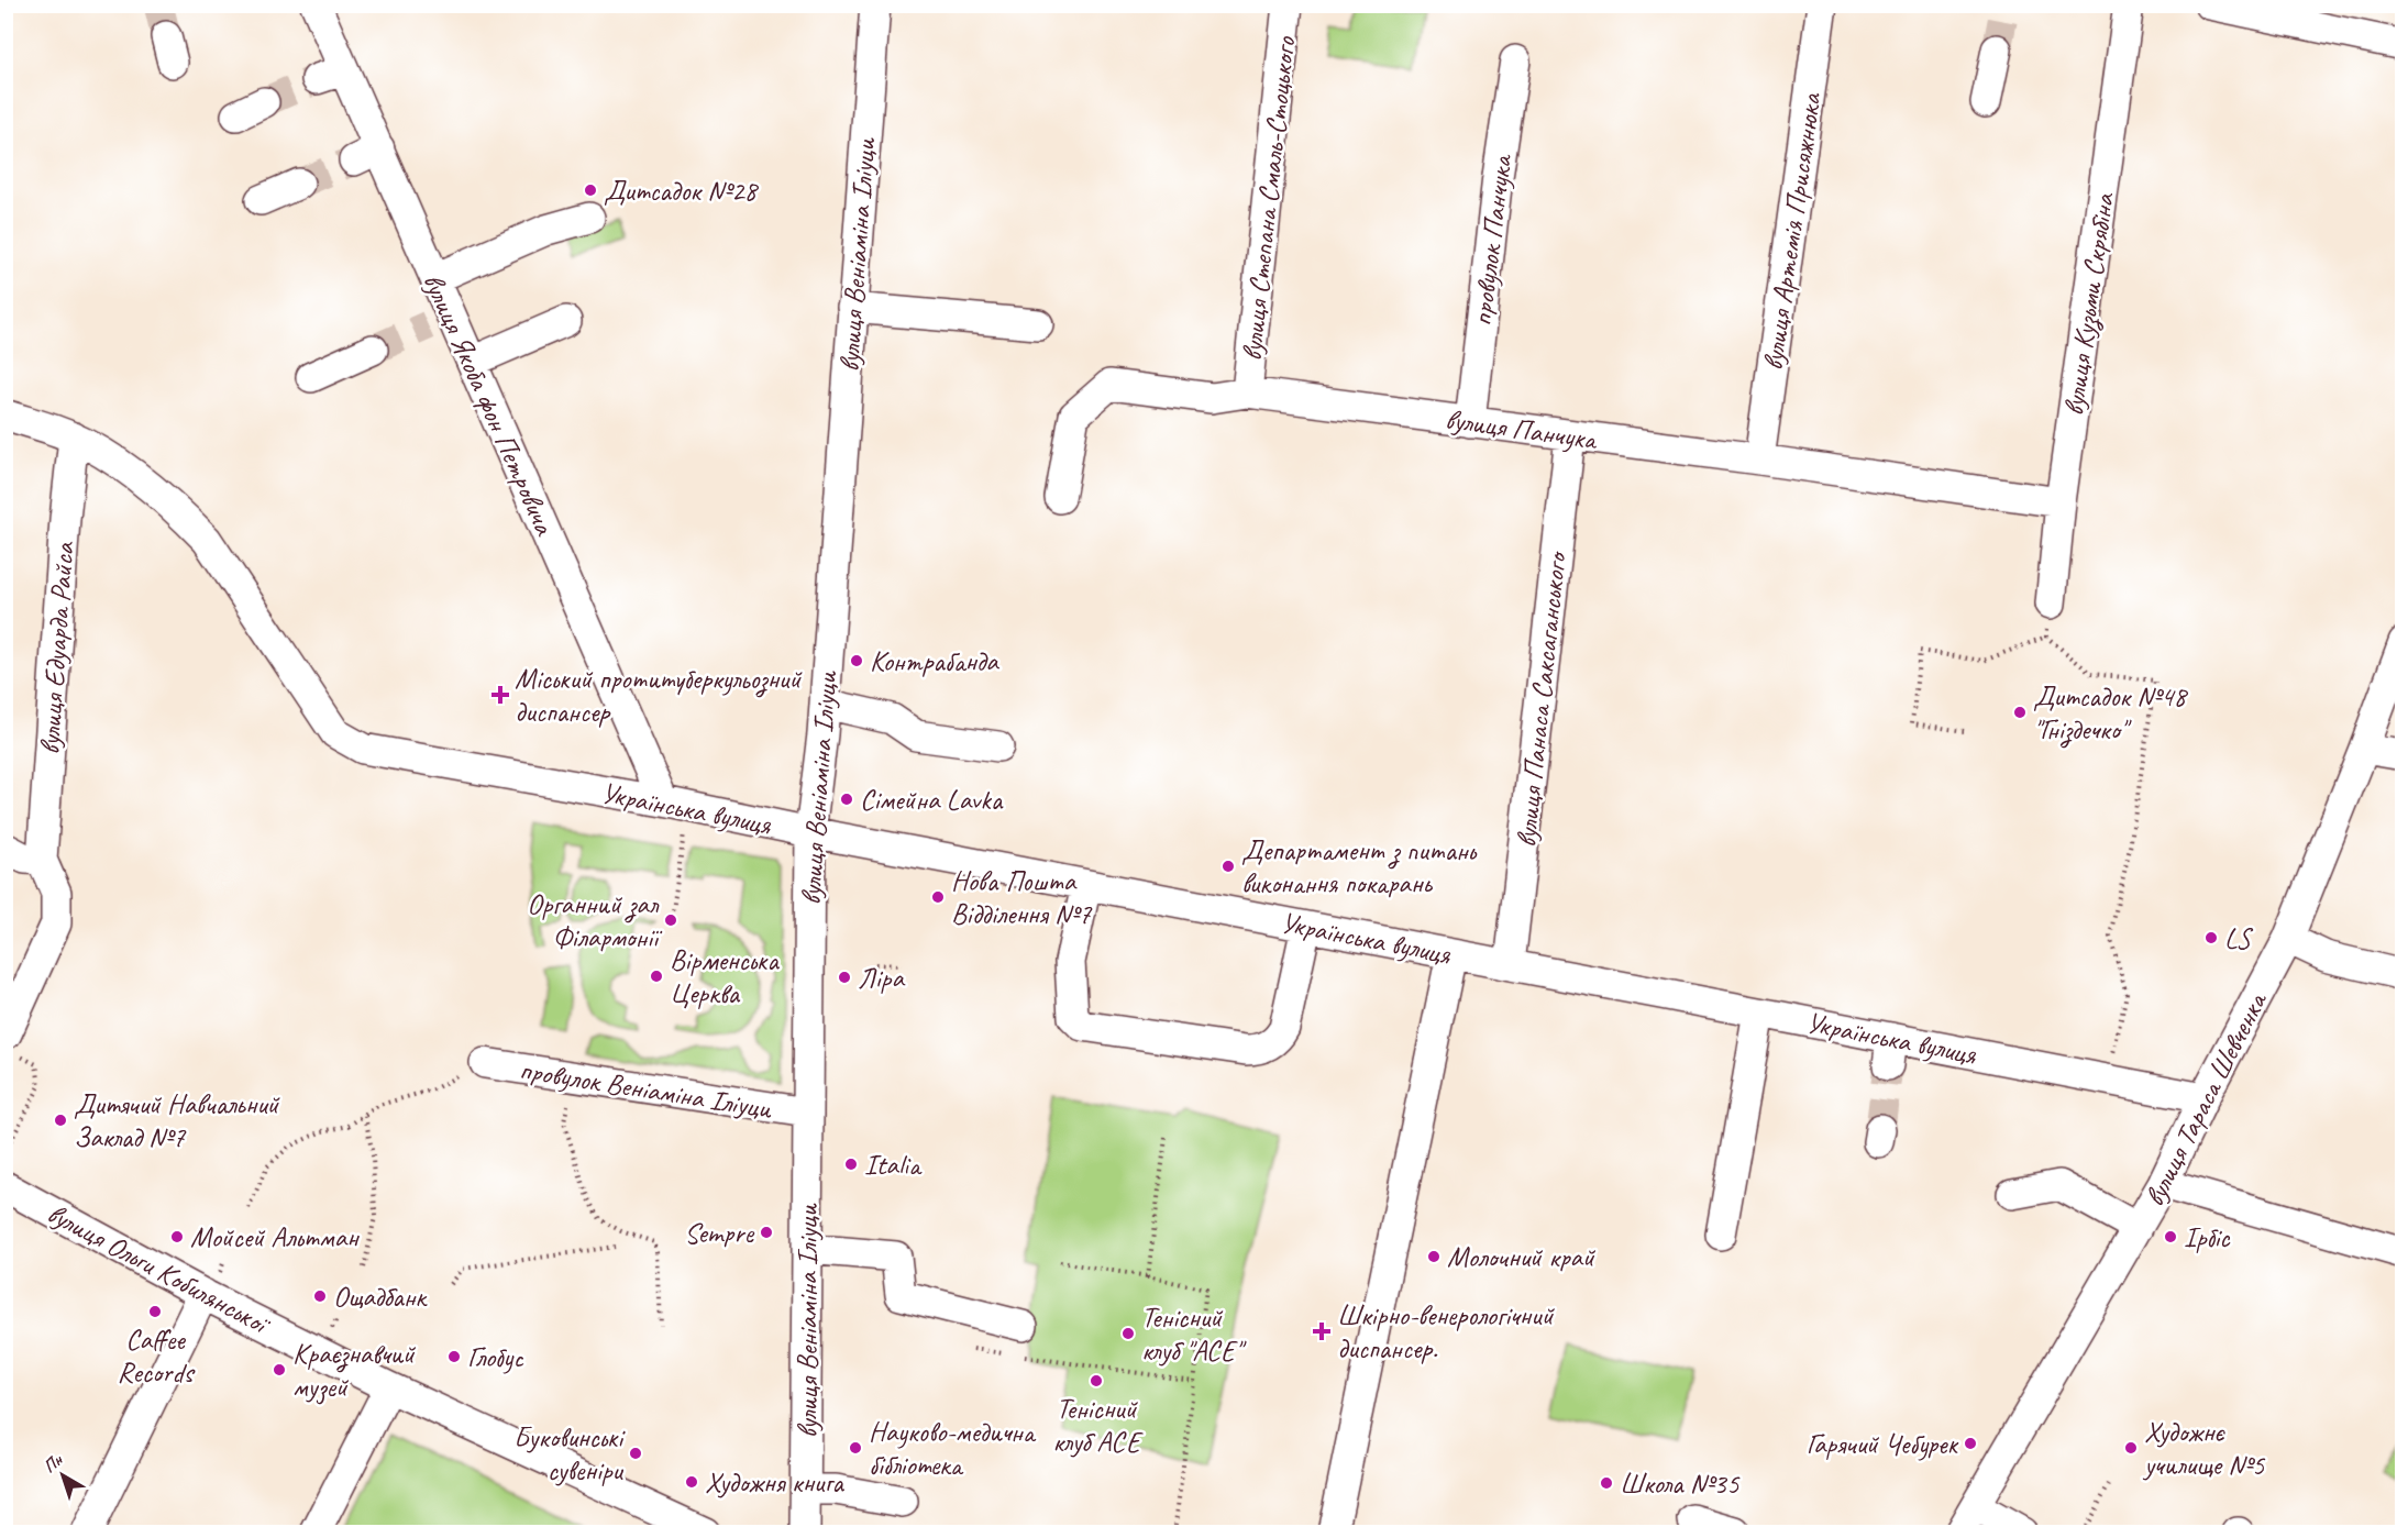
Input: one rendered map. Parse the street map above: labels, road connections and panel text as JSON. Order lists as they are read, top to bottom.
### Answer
{
  "streets": {
    "street": [
      "вулиця Степана Смаль-Стоцького",
      "вулиця Артемія Присяжнюка",
      "провулок Панчука",
      "вулиця Веніаміна Іліуци",
      "вулиця Кузьми Скрябіна",
      "вулиця Якоба фон Петровича",
      "вулиця Панчука",
      "вулиця Едуарда Райса",
      "вулиця Панаса Саксаганського",
      "Українська вулиця",
      "провулок Веніаміна Іліуци",
      "вулиця Тараса Шевченка",
      "вулиця Ольги Кобилянської"
    ]
  },
  "crossings": [
    ["вулиця Степана Смаль-Стоцького", "вулиця Панчука"],
    ["вулиця Артемія Присяжнюка", "вулиця Панчука"],
    ["провулок Панчука", "вулиця Панчука"],
    ["вулиця Веніаміна Іліуци", "Українська вулиця"],
    ["вулиця Веніаміна Іліуци", "провулок Веніаміна Іліуци"],
    ["вулиця Кузьми Скрябіна", "вулиця Панчука"],
    ["вулиця Якоба фон Петровича", "Українська вулиця"],
    ["вулиця Панчука", "вулиця Панаса Саксаганського"],
    ["вулиця Едуарда Райса", "Українська вулиця"],
    ["вулиця Панаса Саксаганського", "Українська вулиця"],
    ["Українська вулиця", "вулиця Тараса Шевченка"]
  ],
  "places": {
    "other": [
      "Дитсадок №28",
      "Контрабанда",
      "Дитсадок №48 \"Гніздечко\"",
      "Сімейна Lavka",
      "Департамент з питань виконання покарань",
      "Нова Пошта Відділення №7",
      "Органний зал Філармонії",
      "LS",
      "Вірменська Церква",
      "Ліра",
      "Дитячий Навчальний Заклад №7",
      "Italia",
      "Sempre",
      "Мойсей Альтман",
      "Ірбіс",
      "Молочний край",
      "Ощадбанк",
      "Caffee Records",
      "Тенісний клуб \"ACE\"",
      "Глобус",
      "Краєзнавчий музей",
      "Тенісний клуб АСЕ",
      "Гарячий Чебурек",
      "Науково-медична бібліотека",
      "Художнє училище №5",
      "Буковинські сувеніри",
      "Художня книга",
      "Школа №35"
    ],
    "health": ["Міський протитуберкульозний диспансер", "Шкірно-венерологічний диспансер."]
  },
  "north": "top left"
}
